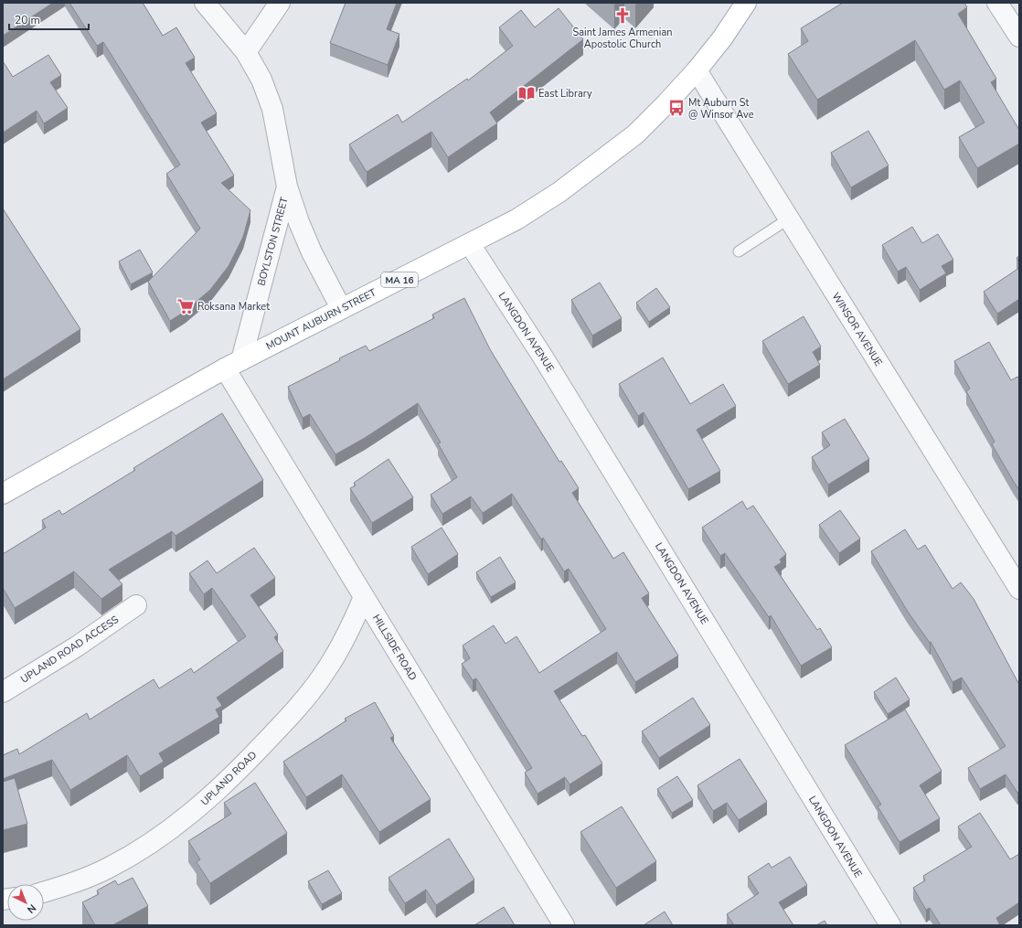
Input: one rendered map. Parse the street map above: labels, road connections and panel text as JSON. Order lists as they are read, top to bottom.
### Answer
{
  "streets": {
    "main road": ["MA 16", "MOUNT AUBURN STREET"],
    "street": [
      "BOYLSTON STREET",
      "WINSOR AVENUE",
      "LANGDON AVENUE",
      "HILLSIDE ROAD",
      "UPLAND ROAD ACCESS",
      "UPLAND ROAD"
    ]
  },
  "crossings": [
    ["BOYLSTON STREET", "MOUNT AUBURN STREET"],
    ["BOYLSTON STREET", "HILLSIDE ROAD"],
    ["MOUNT AUBURN STREET", "WINSOR AVENUE"],
    ["MOUNT AUBURN STREET", "LANGDON AVENUE"],
    ["MOUNT AUBURN STREET", "HILLSIDE ROAD"],
    ["HILLSIDE ROAD", "UPLAND ROAD"]
  ],
  "places": {
    "church": ["Saint James Armenian Apostolic Church"],
    "library": ["East Library"],
    "bus stop": ["Mt Auburn St @ Winsor Ave"],
    "supermarket": ["Roksana Market"]
  },
  "scale_bar": "20 m",
  "north": "bottom right"
}
